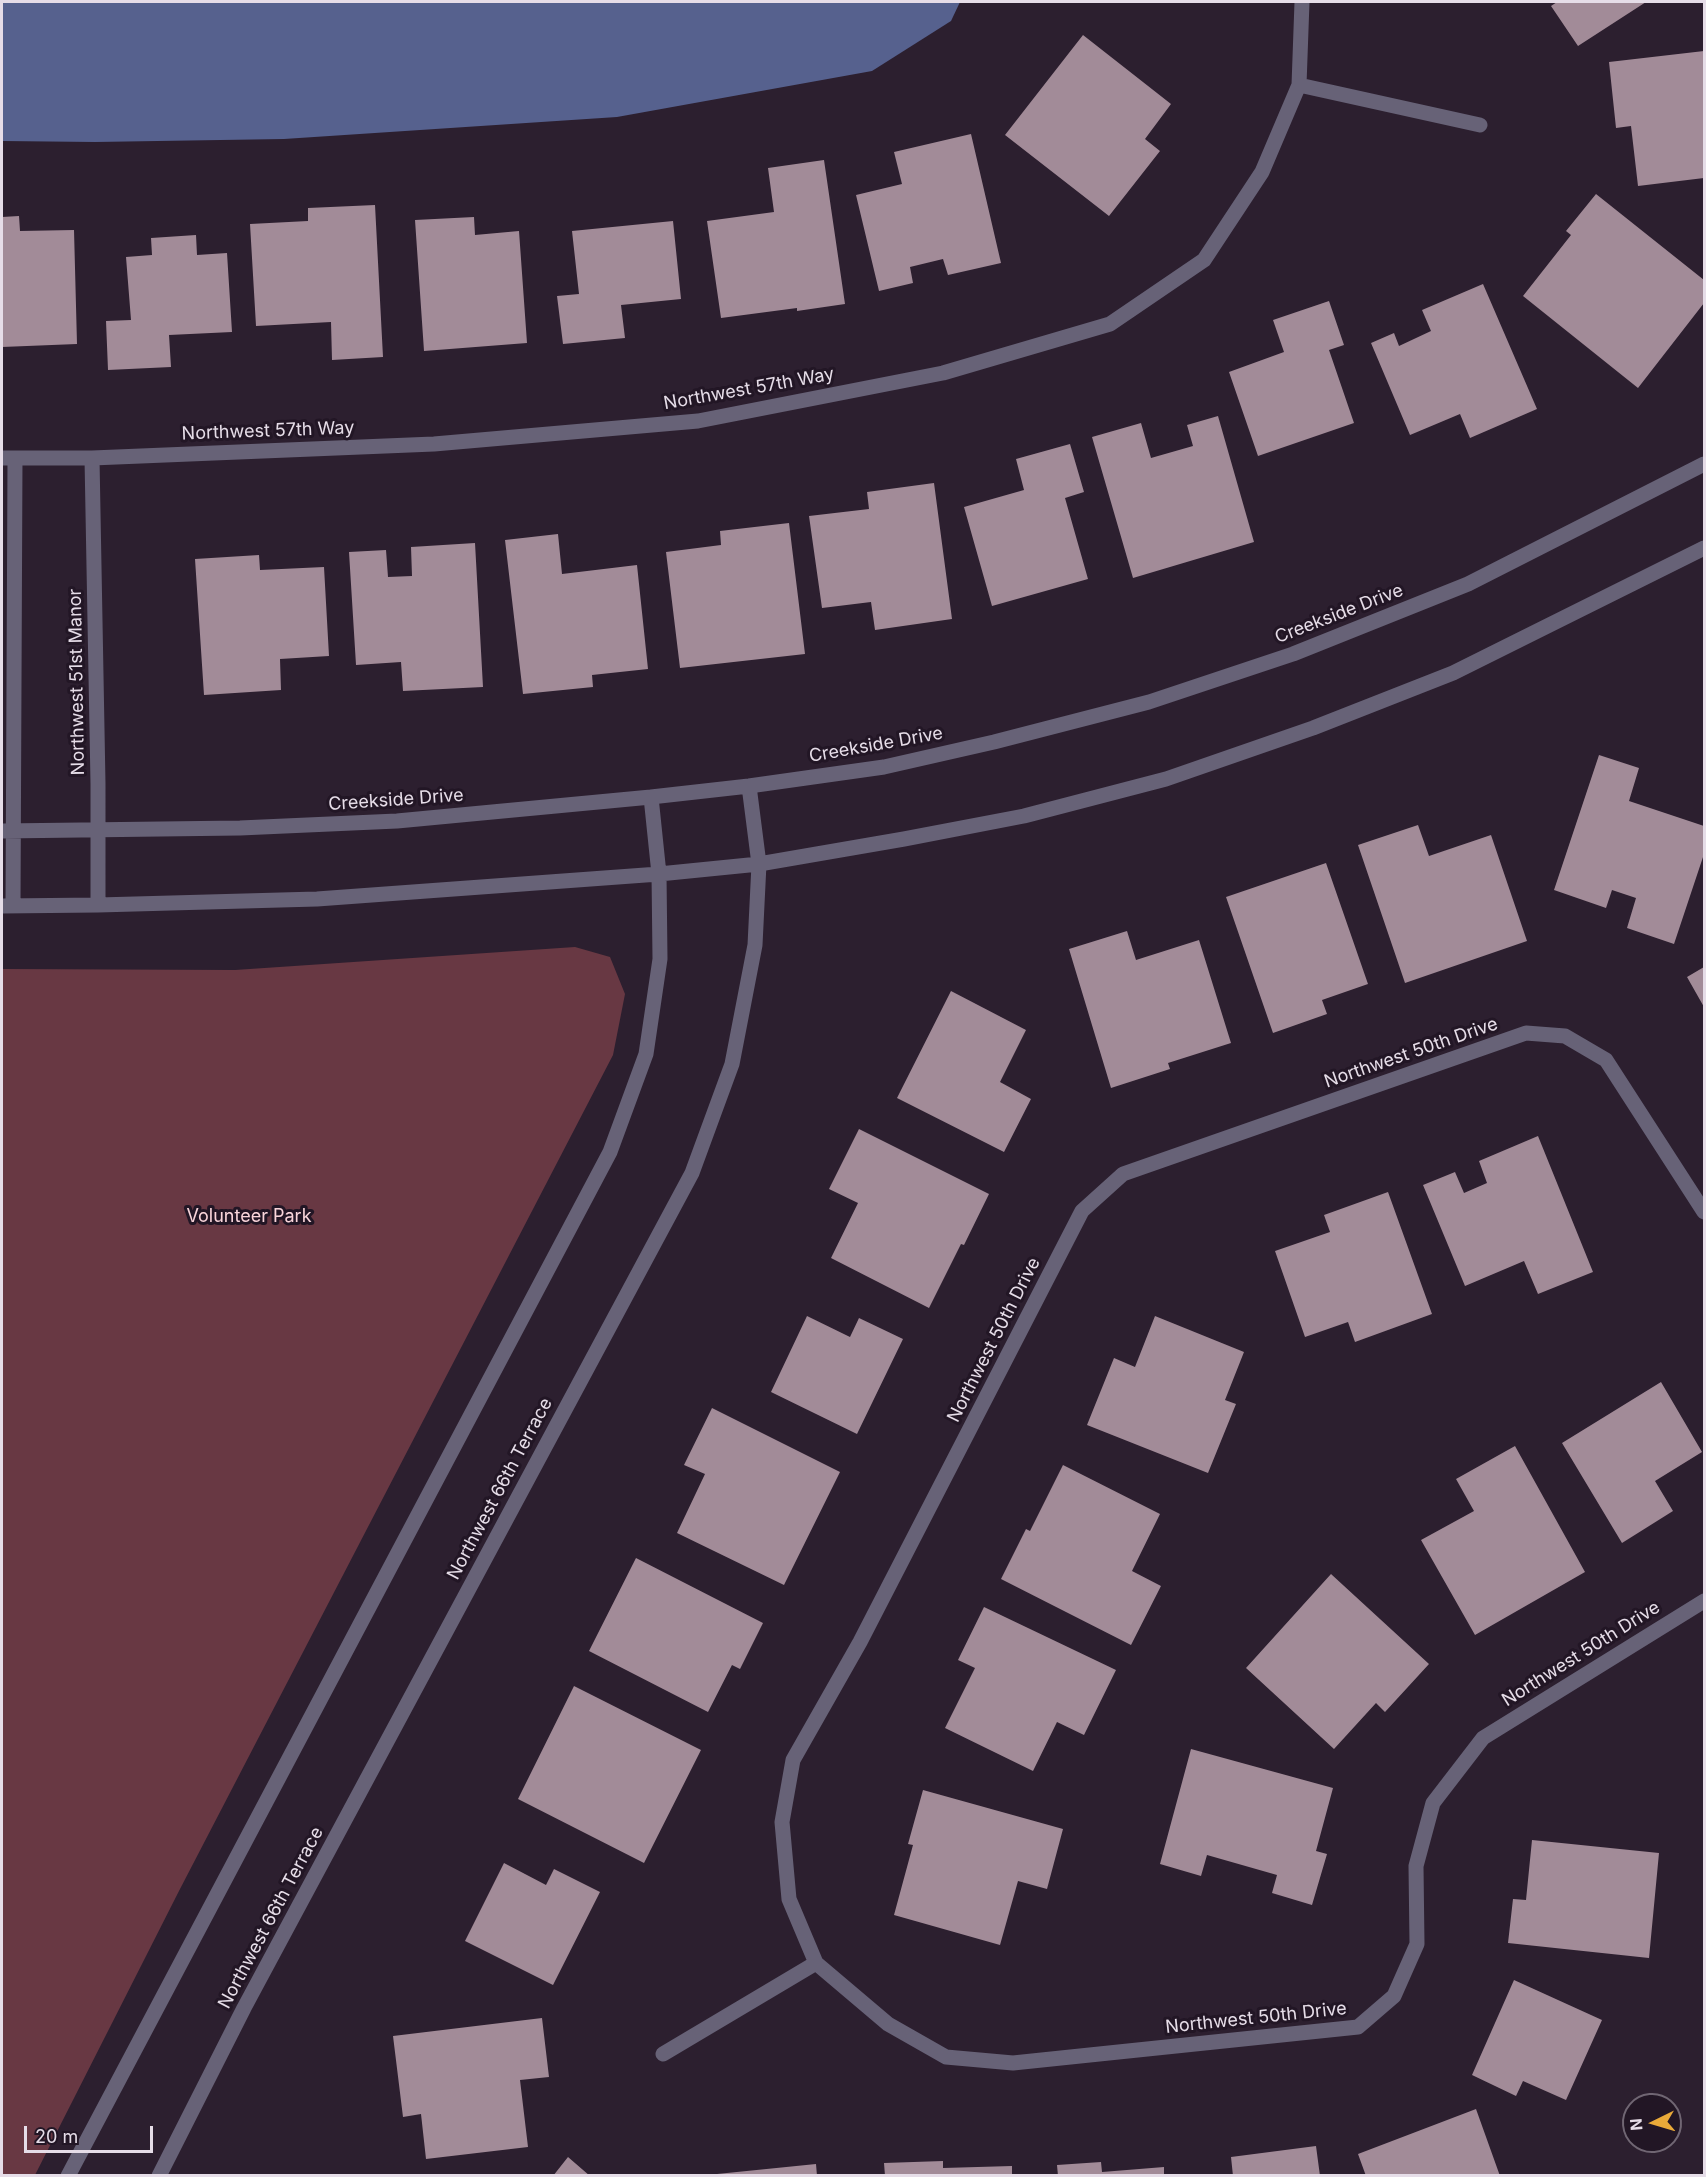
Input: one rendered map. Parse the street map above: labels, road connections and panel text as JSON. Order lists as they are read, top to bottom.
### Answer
{
  "streets": {
    "street": [
      "Northwest 57th Way",
      "Creekside Drive",
      "Northwest 51st Manor",
      "Northwest 50th Drive",
      "Northwest 66th Terrace"
    ]
  },
  "crossings": [
    ["Northwest 57th Way", "Northwest 51st Manor"],
    ["Creekside Drive", "Northwest 51st Manor"],
    ["Creekside Drive", "Northwest 66th Terrace"]
  ],
  "parks": ["Volunteer Park"],
  "scale_bar": "20 m",
  "north": "left"
}
